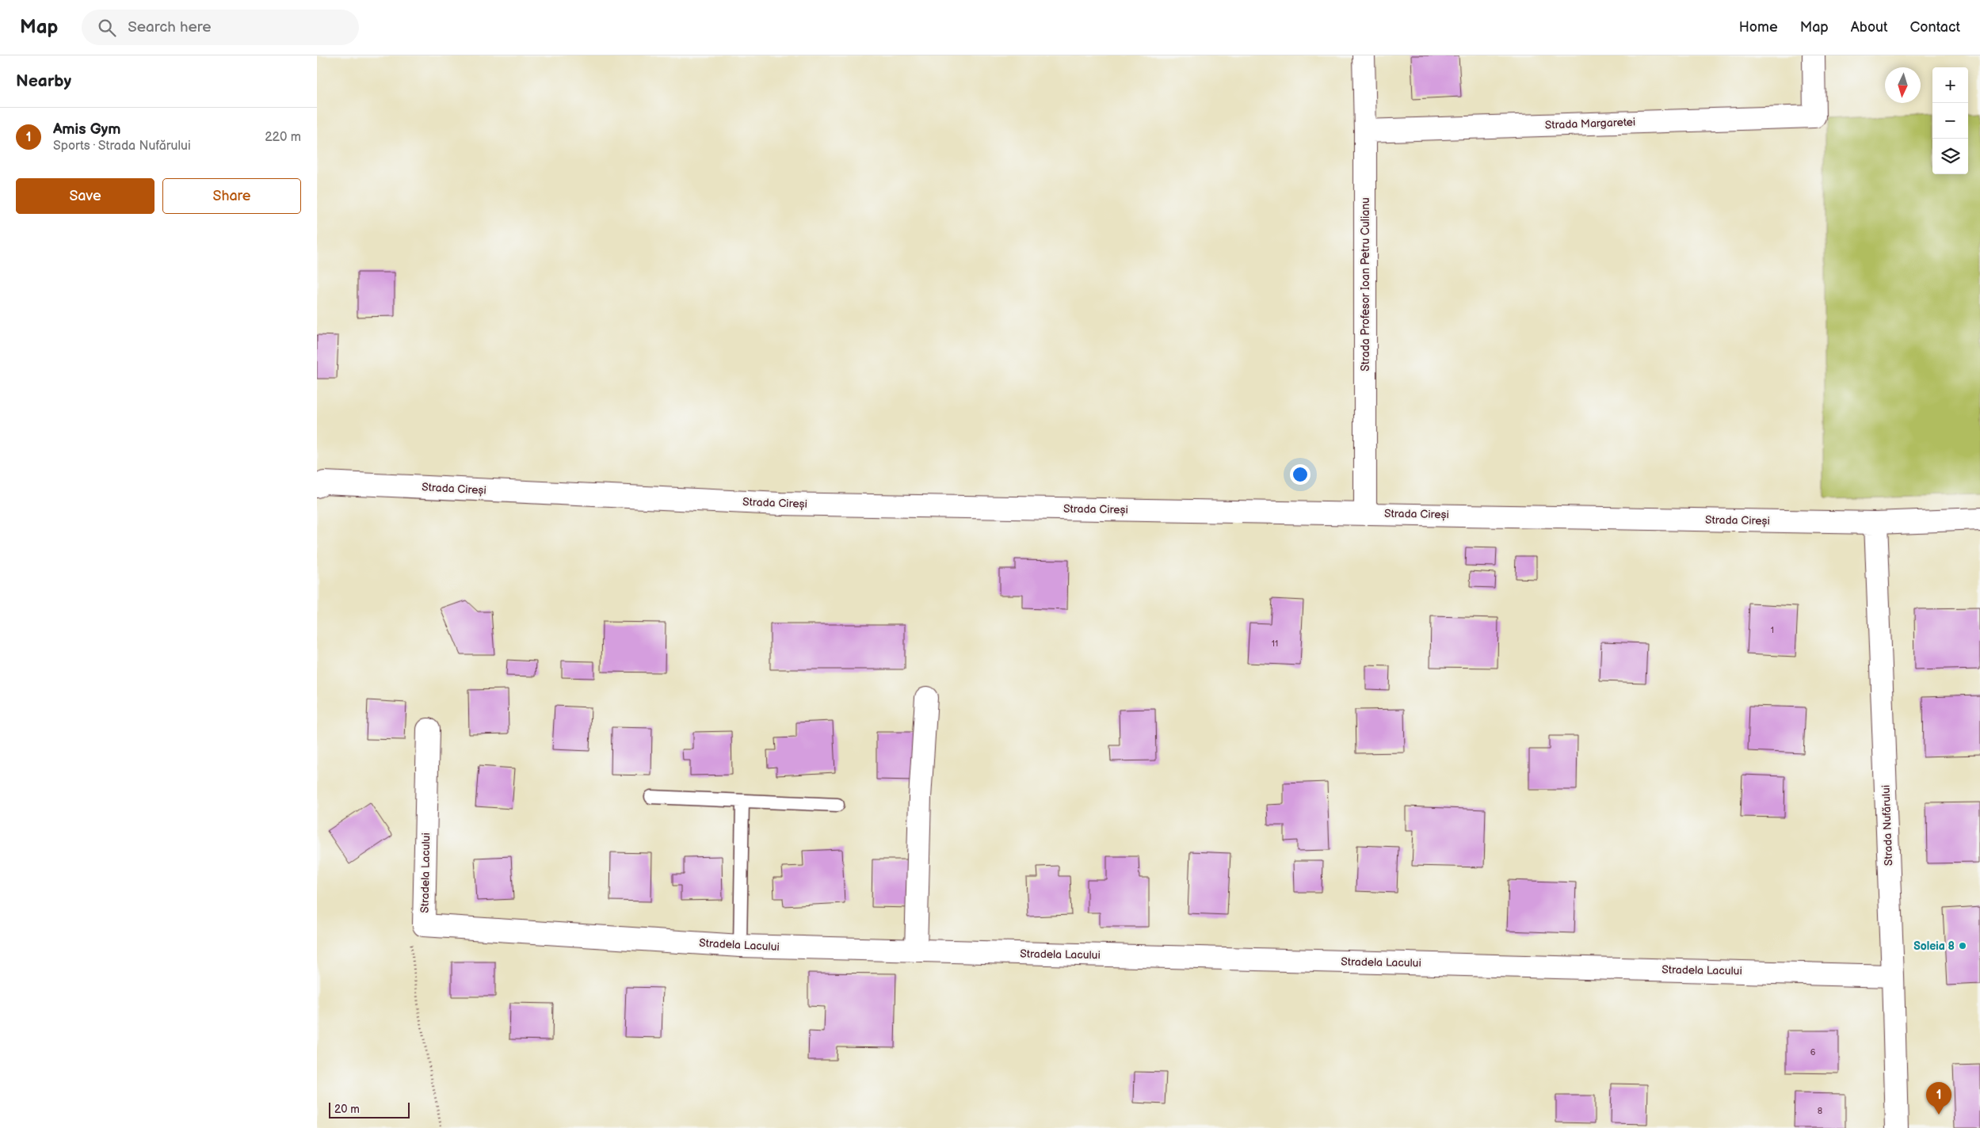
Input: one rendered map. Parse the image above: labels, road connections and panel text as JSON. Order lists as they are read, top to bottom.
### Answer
{
  "streets": {
    "street": [
      "Strada Margaretei",
      "Strada Profesor Ioan Petru Culianu",
      "Strada Cireși",
      "Strada Nufărului",
      "Stradela Lacului"
    ]
  },
  "crossings": [
    ["Strada Margaretei", "Strada Profesor Ioan Petru Culianu"],
    ["Strada Profesor Ioan Petru Culianu", "Strada Cireși"],
    ["Strada Cireși", "Strada Nufărului"],
    ["Strada Nufărului", "Stradela Lacului"]
  ],
  "places": ["Soleia 8"],
  "house_numbers": [
    "1",
    "11",
    "6",
    "8"
  ],
  "scale_bar": "20 m",
  "north": "bottom",
  "page": {
    "header": "Map",
    "search": "Search here",
    "nav": [
      "Home",
      "Map",
      "About",
      "Contact"
    ],
    "heading": "Nearby",
    "map_buttons": ["+", "−"],
    "list": [
      {
        "mark": "1",
        "name": "Amis Gym",
        "note": "Sports · Strada Nufărului",
        "value": "220 m"
      }
    ],
    "buttons": ["Save", "Share"],
    "pins": "1",
    "scale": "20 m"
  }
}
